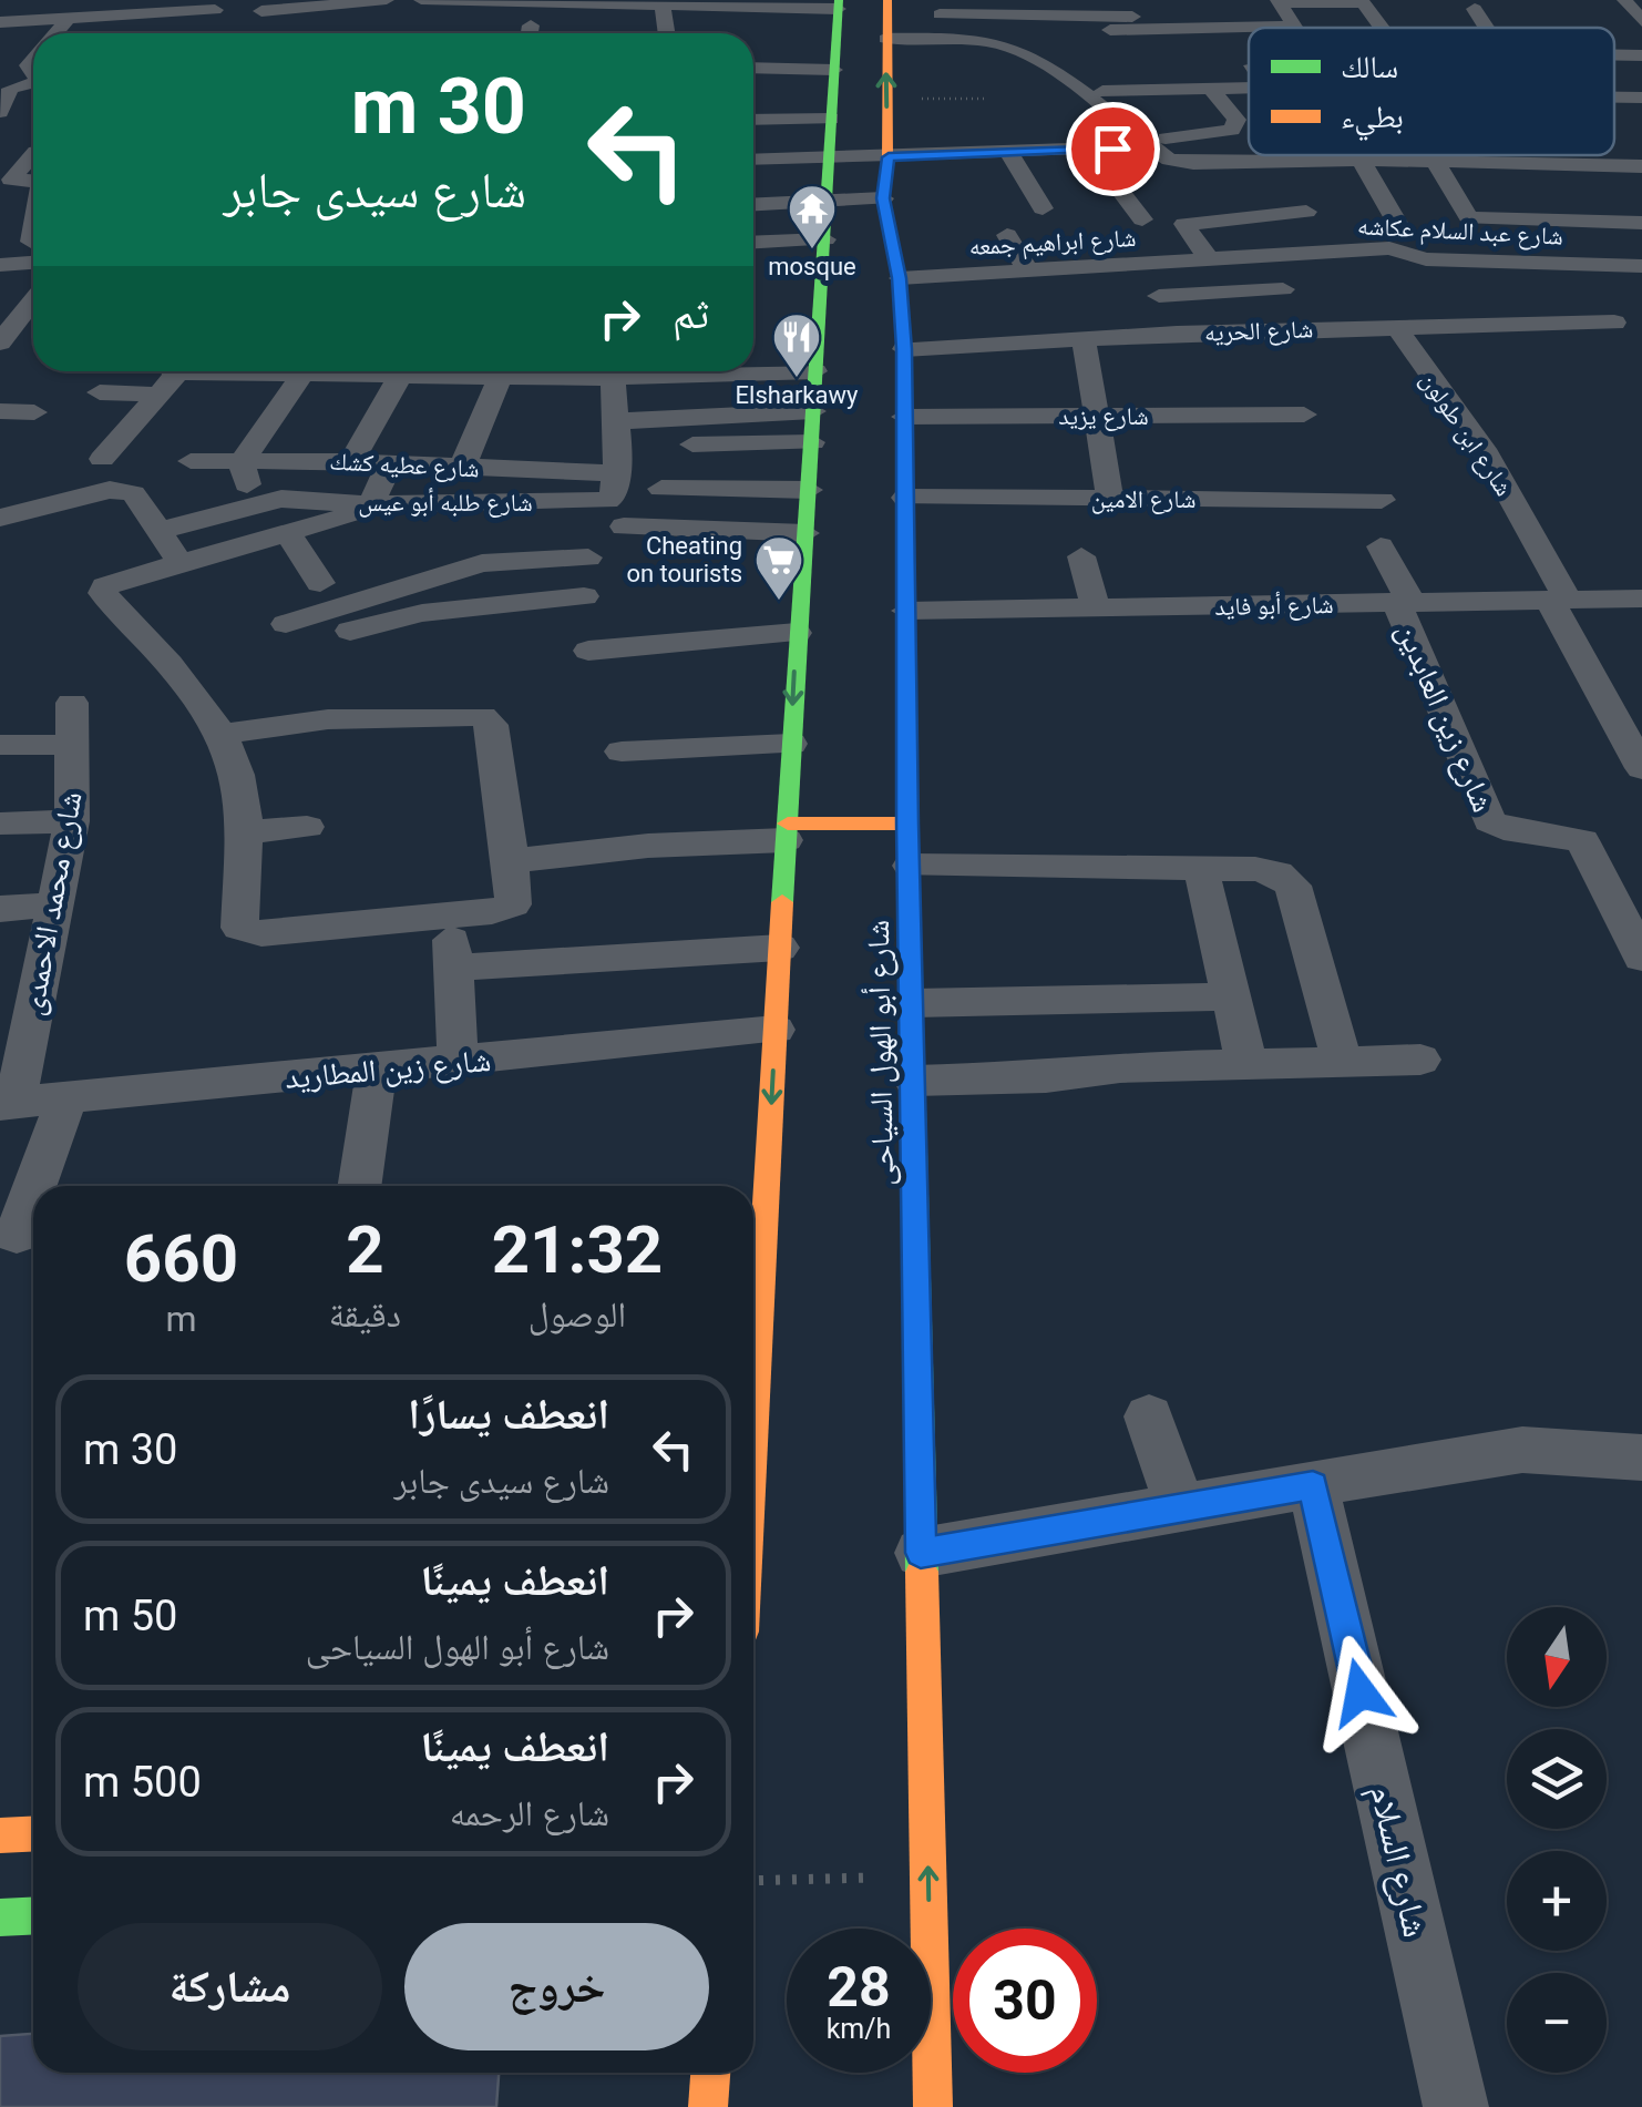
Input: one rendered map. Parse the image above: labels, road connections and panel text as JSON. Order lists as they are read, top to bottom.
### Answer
{
  "streets": {
    "main road": ["شارع أبو الهول السياحى"],
    "street": [
      "شارع عبد السلام عكاشه",
      "شارع ابراهيم جمعه",
      "شارع الحريه",
      "شارع يزيد",
      "شارع ابن طولون",
      "شارع عطيه كشك",
      "شارع الامين",
      "شارع طلبه أبو عيس",
      "شارع أبو فايد",
      "شارع زين العابدين",
      "شارع محمد الاحمدى",
      "شارع زين المطاريد",
      "شارع السلام"
    ]
  },
  "crossings": [
    ["شارع عبد السلام عكاشه", "شارع ابراهيم جمعه"],
    ["شارع عبد السلام عكاشه", "شارع الحريه"],
    ["شارع ابراهيم جمعه", "شارع أبو الهول السياحى"],
    ["شارع الحريه", "شارع ابن طولون"],
    ["شارع الحريه", "شارع أبو الهول السياحى"],
    ["شارع يزيد", "شارع أبو الهول السياحى"],
    ["شارع ابن طولون", "شارع أبو فايد"],
    ["شارع عطيه كشك", "شارع طلبه أبو عيس"],
    ["شارع الامين", "شارع أبو الهول السياحى"],
    ["شارع أبو فايد", "شارع زين العابدين"],
    ["شارع أبو فايد", "شارع أبو الهول السياحى"],
    ["شارع محمد الاحمدى", "شارع زين المطاريد"]
  ],
  "places": {
    "temple": ["mosque"],
    "restaurant": ["Elsharkawy"],
    "supermarket": ["Cheating on tourists"]
  },
  "legend": ["سالك", "بطيء"],
  "north": "bottom",
  "page": {
    "turn": ["30 m", "شارع سيدى جابر"],
    "then": "ثم",
    "eta": [
      "21:32",
      "الوصول",
      "2",
      "دقيقة",
      "660",
      "m"
    ],
    "list": [
      {
        "name": "انعطف يسارًا",
        "note": "شارع سيدى جابر",
        "value": "30 m"
      },
      {
        "name": "انعطف يمينًا",
        "note": "شارع أبو الهول السياحى",
        "value": "50 m"
      },
      {
        "name": "انعطف يمينًا",
        "note": "شارع الرحمه",
        "value": "500 m"
      }
    ],
    "map_buttons": ["+", "−"],
    "buttons": ["خروج", "مشاركة"],
    "speed": "28 km/h",
    "limit": "30"
  }
}
